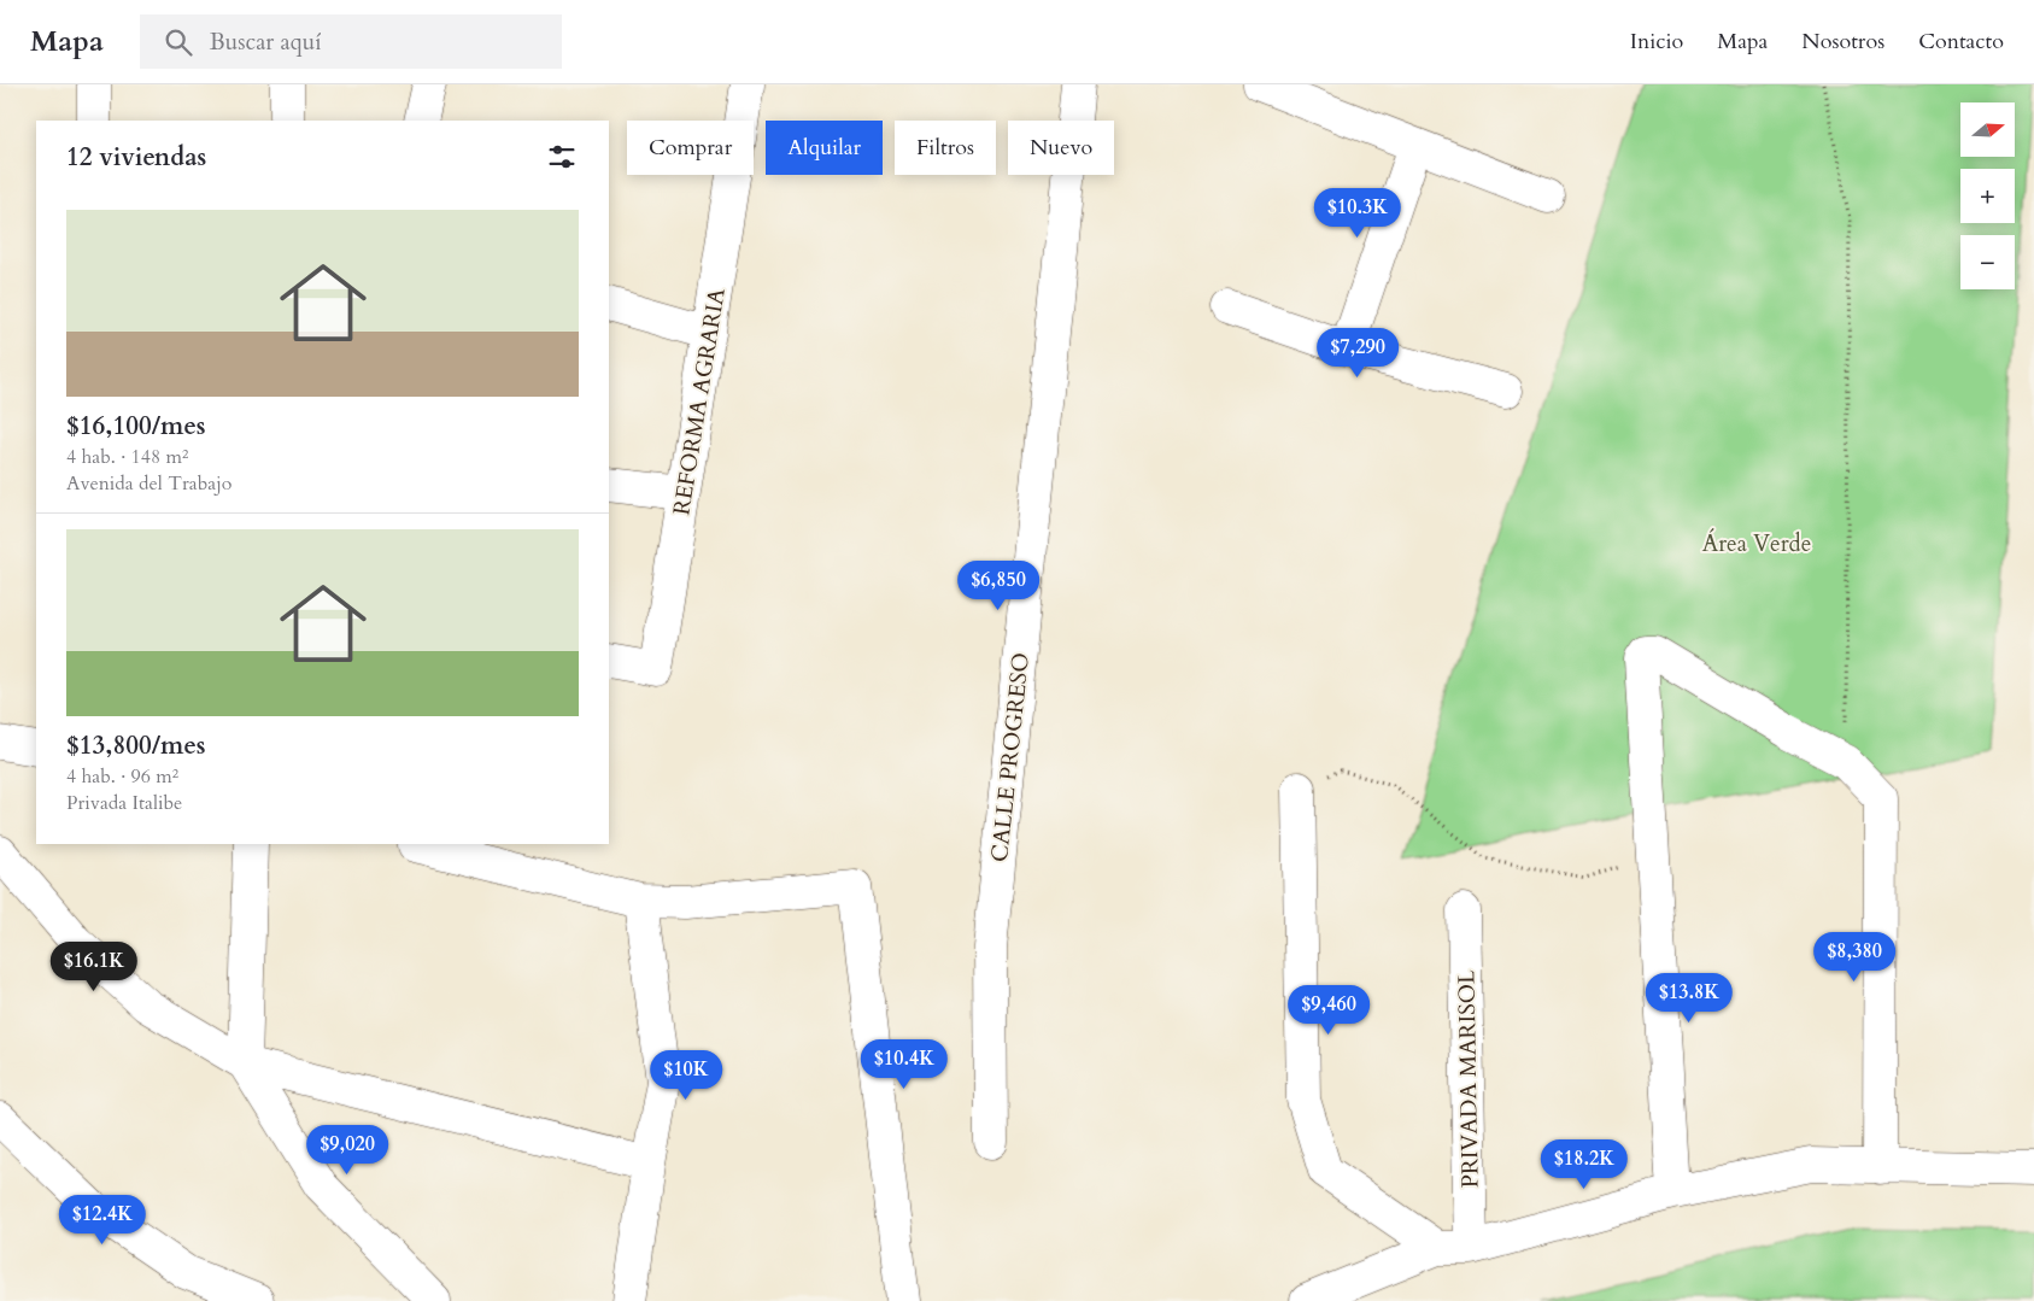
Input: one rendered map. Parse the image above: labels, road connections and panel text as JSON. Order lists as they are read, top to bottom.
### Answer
{
  "streets": {
    "street": ["REFORMA AGRARIA", "CALLE PROGRESO", "PRIVADA MARISOL"]
  },
  "parks": ["Área Verde"],
  "north": "right",
  "page": {
    "header": "Mapa",
    "search": "Buscar aquí",
    "nav": [
      "Inicio",
      "Mapa",
      "Nosotros",
      "Contacto"
    ],
    "map_buttons": ["+", "−"],
    "chip": [
      "Comprar",
      "Alquilar",
      "Filtros",
      "Nuevo"
    ],
    "heading": "12 viviendas",
    "price": [
      "$10.3K",
      "$7,290",
      "$6,850",
      "$8,380",
      "$16.1K",
      "$13.8K",
      "$9,460",
      "$10.4K",
      "$10K",
      "$9,020",
      "$18.2K",
      "$12.4K"
    ],
    "list": [
      {
        "name": "$16,100/mes",
        "note": "4 hab. · 148 m² · Avenida del Trabajo"
      },
      {
        "name": "$13,800/mes",
        "note": "4 hab. · 96 m² · Privada Italibe"
      }
    ]
  }
}
